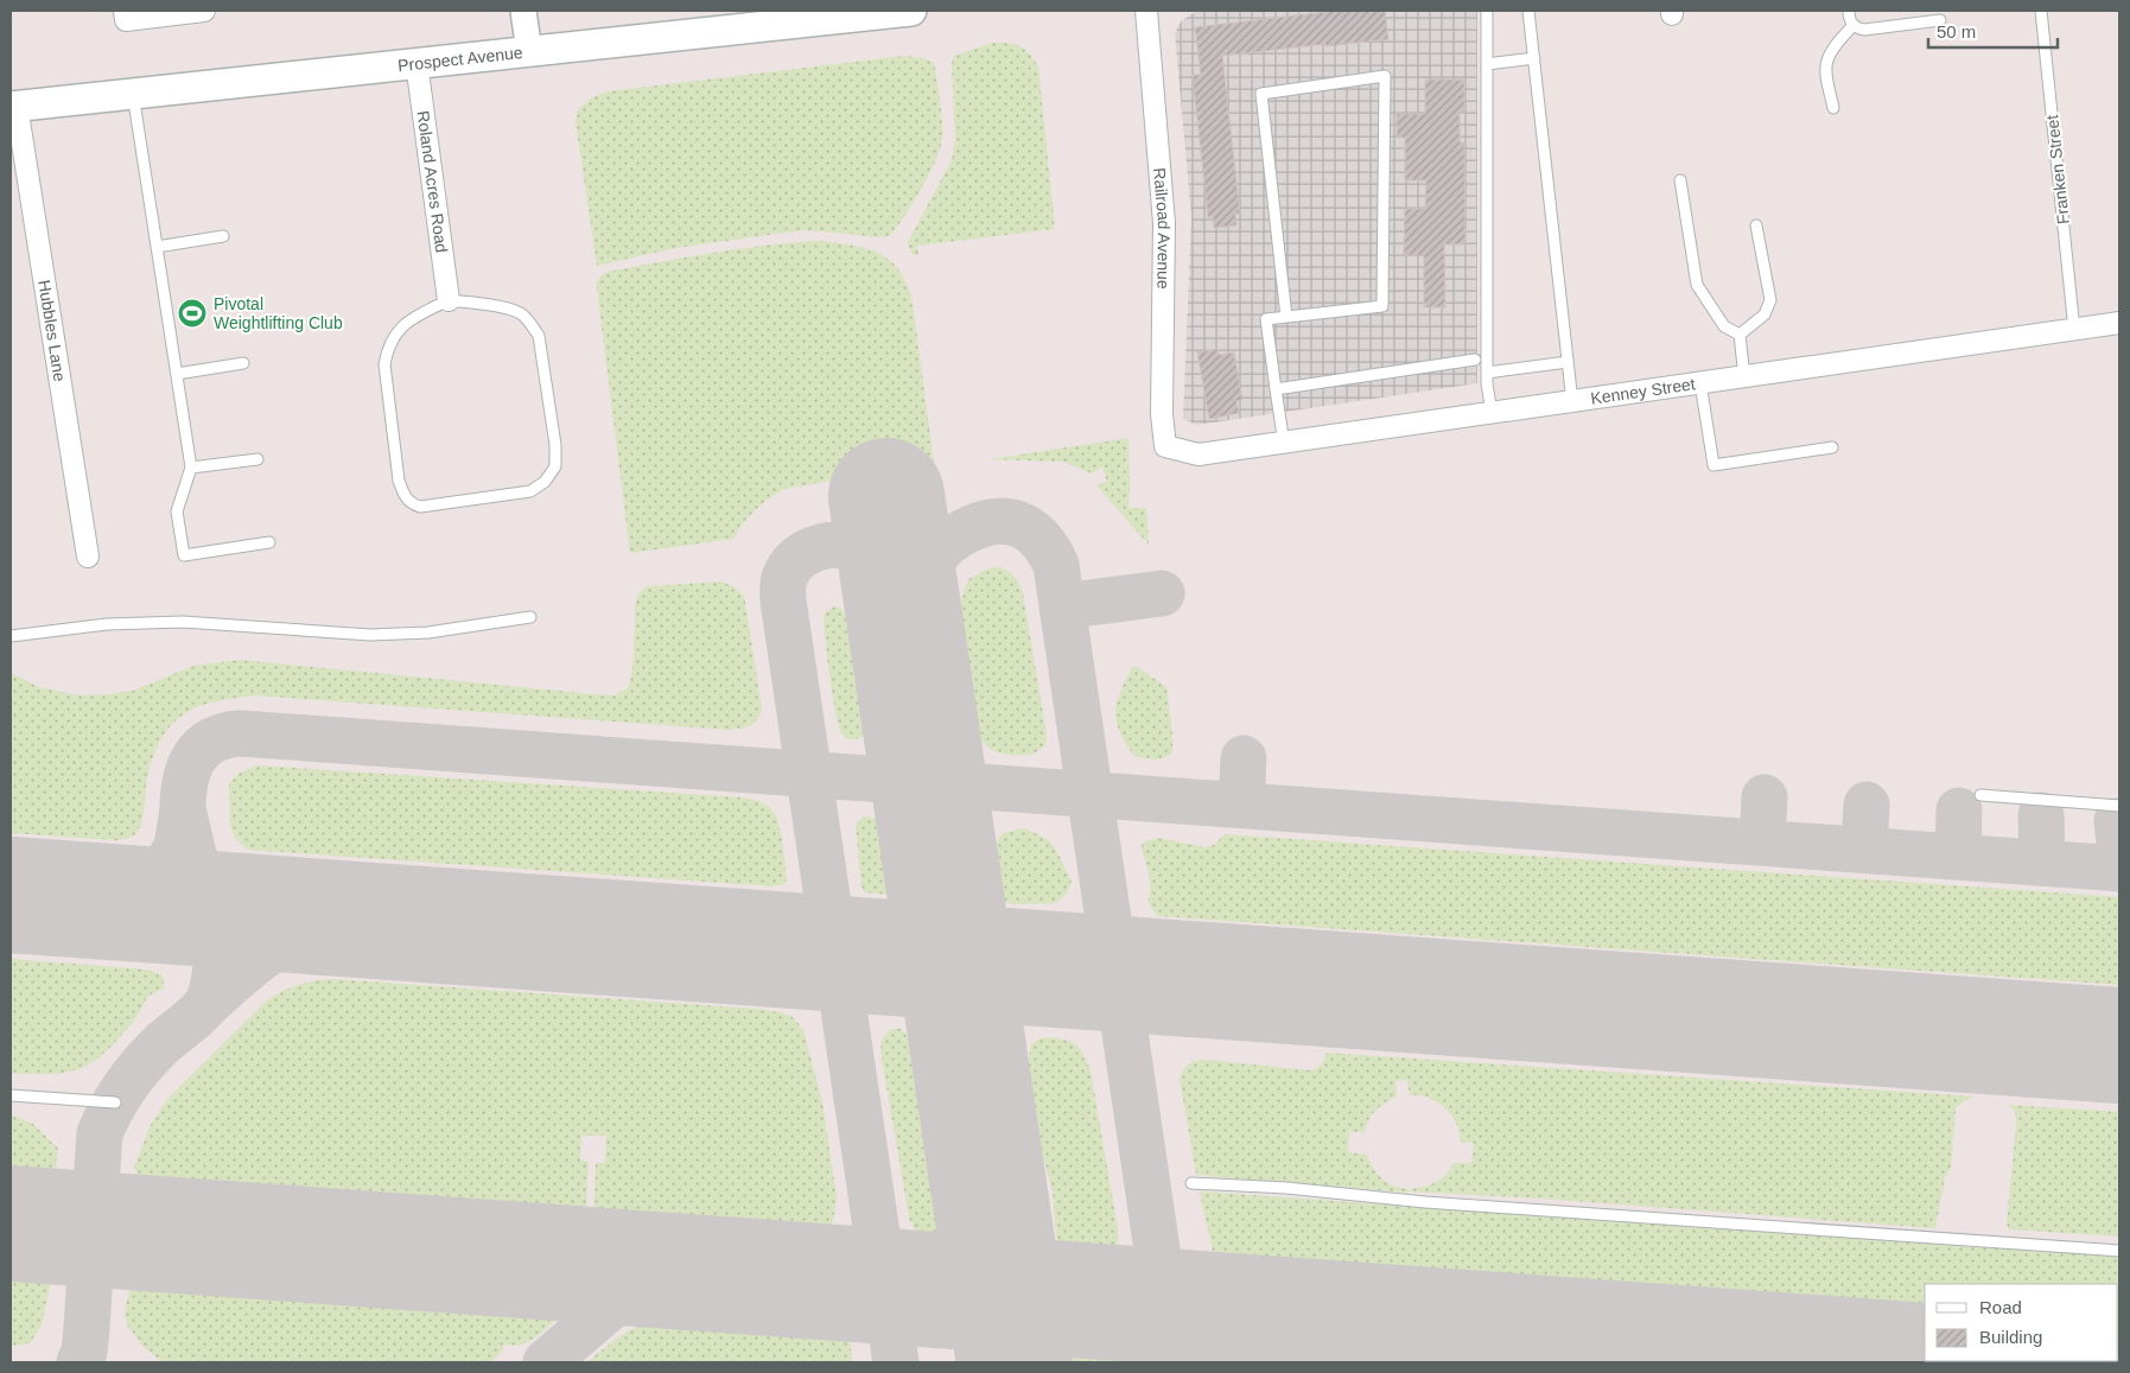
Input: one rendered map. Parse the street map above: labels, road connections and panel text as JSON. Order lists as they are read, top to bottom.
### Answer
{
  "streets": {
    "main road": ["Prospect Avenue"],
    "street": [
      "Roland Acres Road",
      "Railroad Avenue",
      "Hubbles Lane",
      "Kenney Street"
    ],
    "lane": ["Franken Street"]
  },
  "crossings": [
    ["Prospect Avenue", "Roland Acres Road"],
    ["Prospect Avenue", "Hubbles Lane"],
    ["Franken Street", "Kenney Street"],
    ["Railroad Avenue", "Kenney Street"]
  ],
  "places": {
    "sports": ["Pivotal Weightlifting Club"]
  },
  "legend": ["Road", "Building"],
  "scale_bar": "50 m"
}
